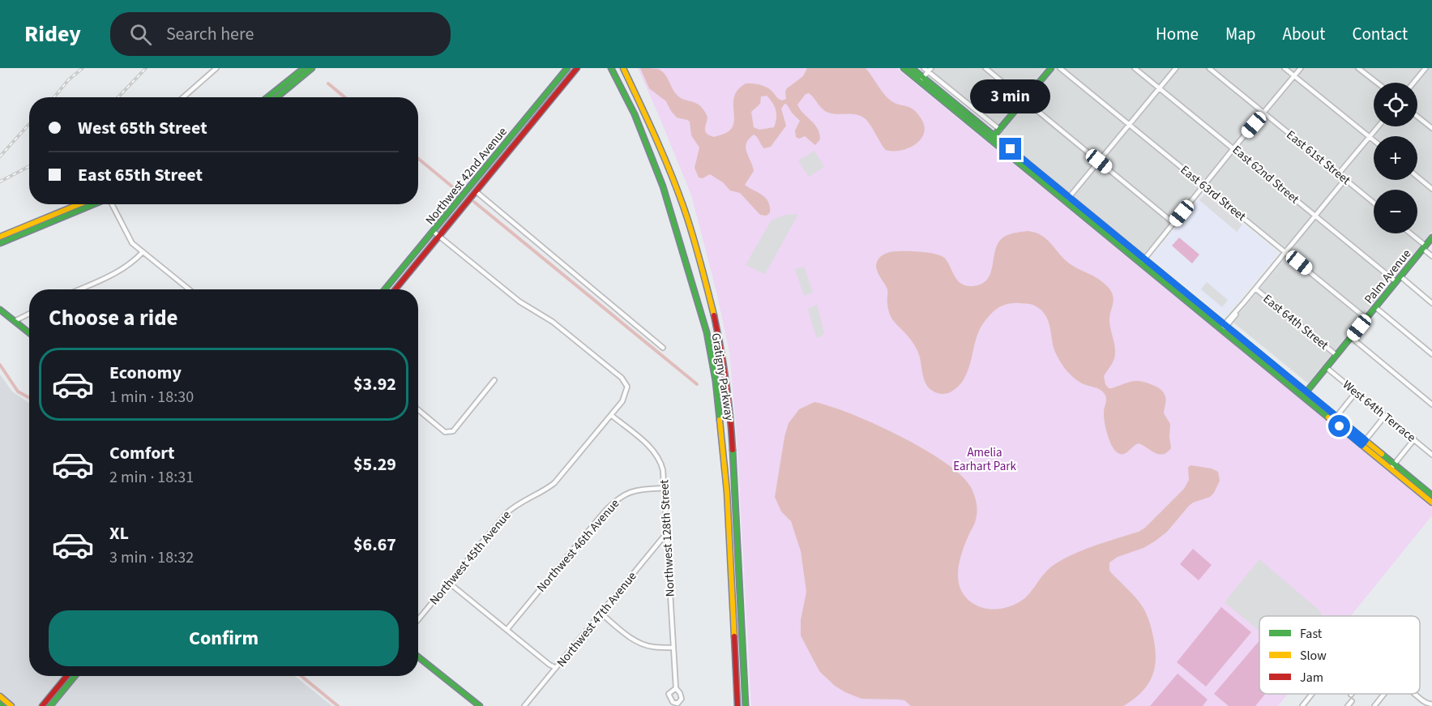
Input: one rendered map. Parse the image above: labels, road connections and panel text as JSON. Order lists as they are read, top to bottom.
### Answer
{
  "streets": {
    "main road": ["Northwest 42nd Avenue", "Palm Avenue", "Gratigny Parkway"],
    "street": [
      "East 61st Street",
      "East 62nd Street",
      "East 63rd Street",
      "East 64th Street",
      "West 64th Terrace",
      "Northwest 128th Street",
      "Northwest 46th Avenue",
      "Northwest 45th Avenue",
      "Northwest 47th Avenue"
    ]
  },
  "crossings": [
    ["East 62nd Street", "Palm Avenue"],
    ["Northwest 42nd Avenue", "Northwest 45th Avenue"],
    ["East 63rd Street", "Palm Avenue"],
    ["Palm Avenue", "East 64th Street"],
    ["Palm Avenue", "West 64th Terrace"],
    ["Northwest 128th Street", "Northwest 46th Avenue"],
    ["Northwest 128th Street", "Northwest 45th Avenue"],
    ["Northwest 128th Street", "Northwest 47th Avenue"]
  ],
  "parks": ["Amelia Earhart Park"],
  "legend": ["Fast", "Slow", "Jam"],
  "page": {
    "header": "Ridey",
    "search": "Search here",
    "nav": [
      "Home",
      "Map",
      "About",
      "Contact"
    ],
    "bubble": "3 min",
    "map_buttons": ["+", "−"],
    "banner": ["West 65th Street", "East 65th Street"],
    "heading": "Choose a ride",
    "list": [
      {
        "name": "Economy",
        "note": "1 min · 18:30",
        "value": "$3.92"
      },
      {
        "name": "Comfort",
        "note": "2 min · 18:31",
        "value": "$5.29"
      },
      {
        "name": "XL",
        "note": "3 min · 18:32",
        "value": "$6.67"
      }
    ],
    "buttons": "Confirm"
  }
}
